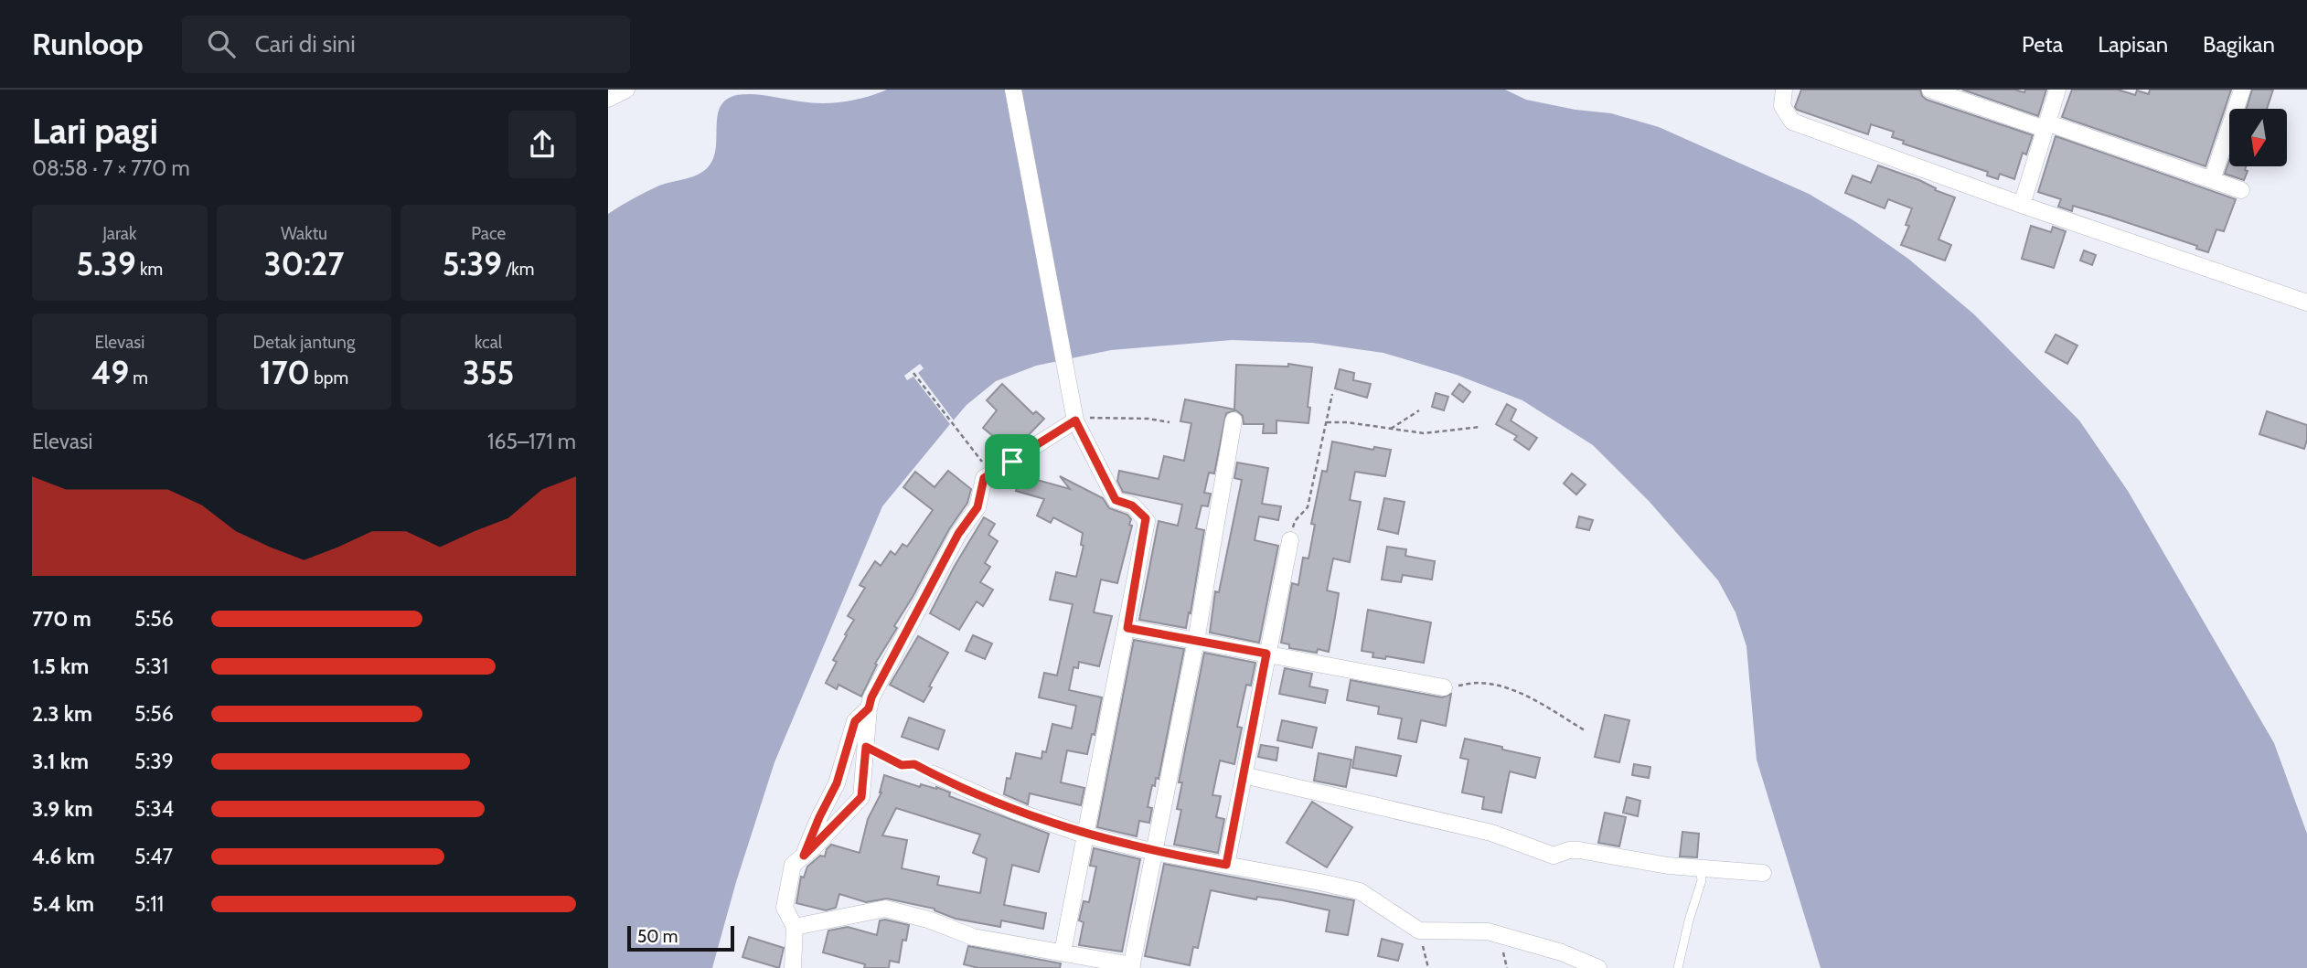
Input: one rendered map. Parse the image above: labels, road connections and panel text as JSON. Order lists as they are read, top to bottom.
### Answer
{
  "scale_bar": "50 m",
  "north": "bottom",
  "page": {
    "header": "Runloop",
    "search": "Cari di sini",
    "nav": ["Peta", "Lapisan", "Bagikan"],
    "heading": ["Lari pagi", "08:58 · 7 × 770 m"],
    "stats": [
      ["Jarak", "5.39 km"],
      ["Waktu", "30:27"],
      ["Pace", "5:39 /km"],
      ["Elevasi", "49 m"],
      ["Detak jantung", "170 bpm"],
      ["kcal", "355"]
    ],
    "chart": ["Elevasi", "165–171 m"],
    "list": [
      {
        "name": "770 m",
        "note": "5:56"
      },
      {
        "name": "1.5 km",
        "note": "5:31"
      },
      {
        "name": "2.3 km",
        "note": "5:56"
      },
      {
        "name": "3.1 km",
        "note": "5:39"
      },
      {
        "name": "3.9 km",
        "note": "5:34"
      },
      {
        "name": "4.6 km",
        "note": "5:47"
      },
      {
        "name": "5.4 km",
        "note": "5:11"
      }
    ],
    "scale": "50 m"
  }
}
